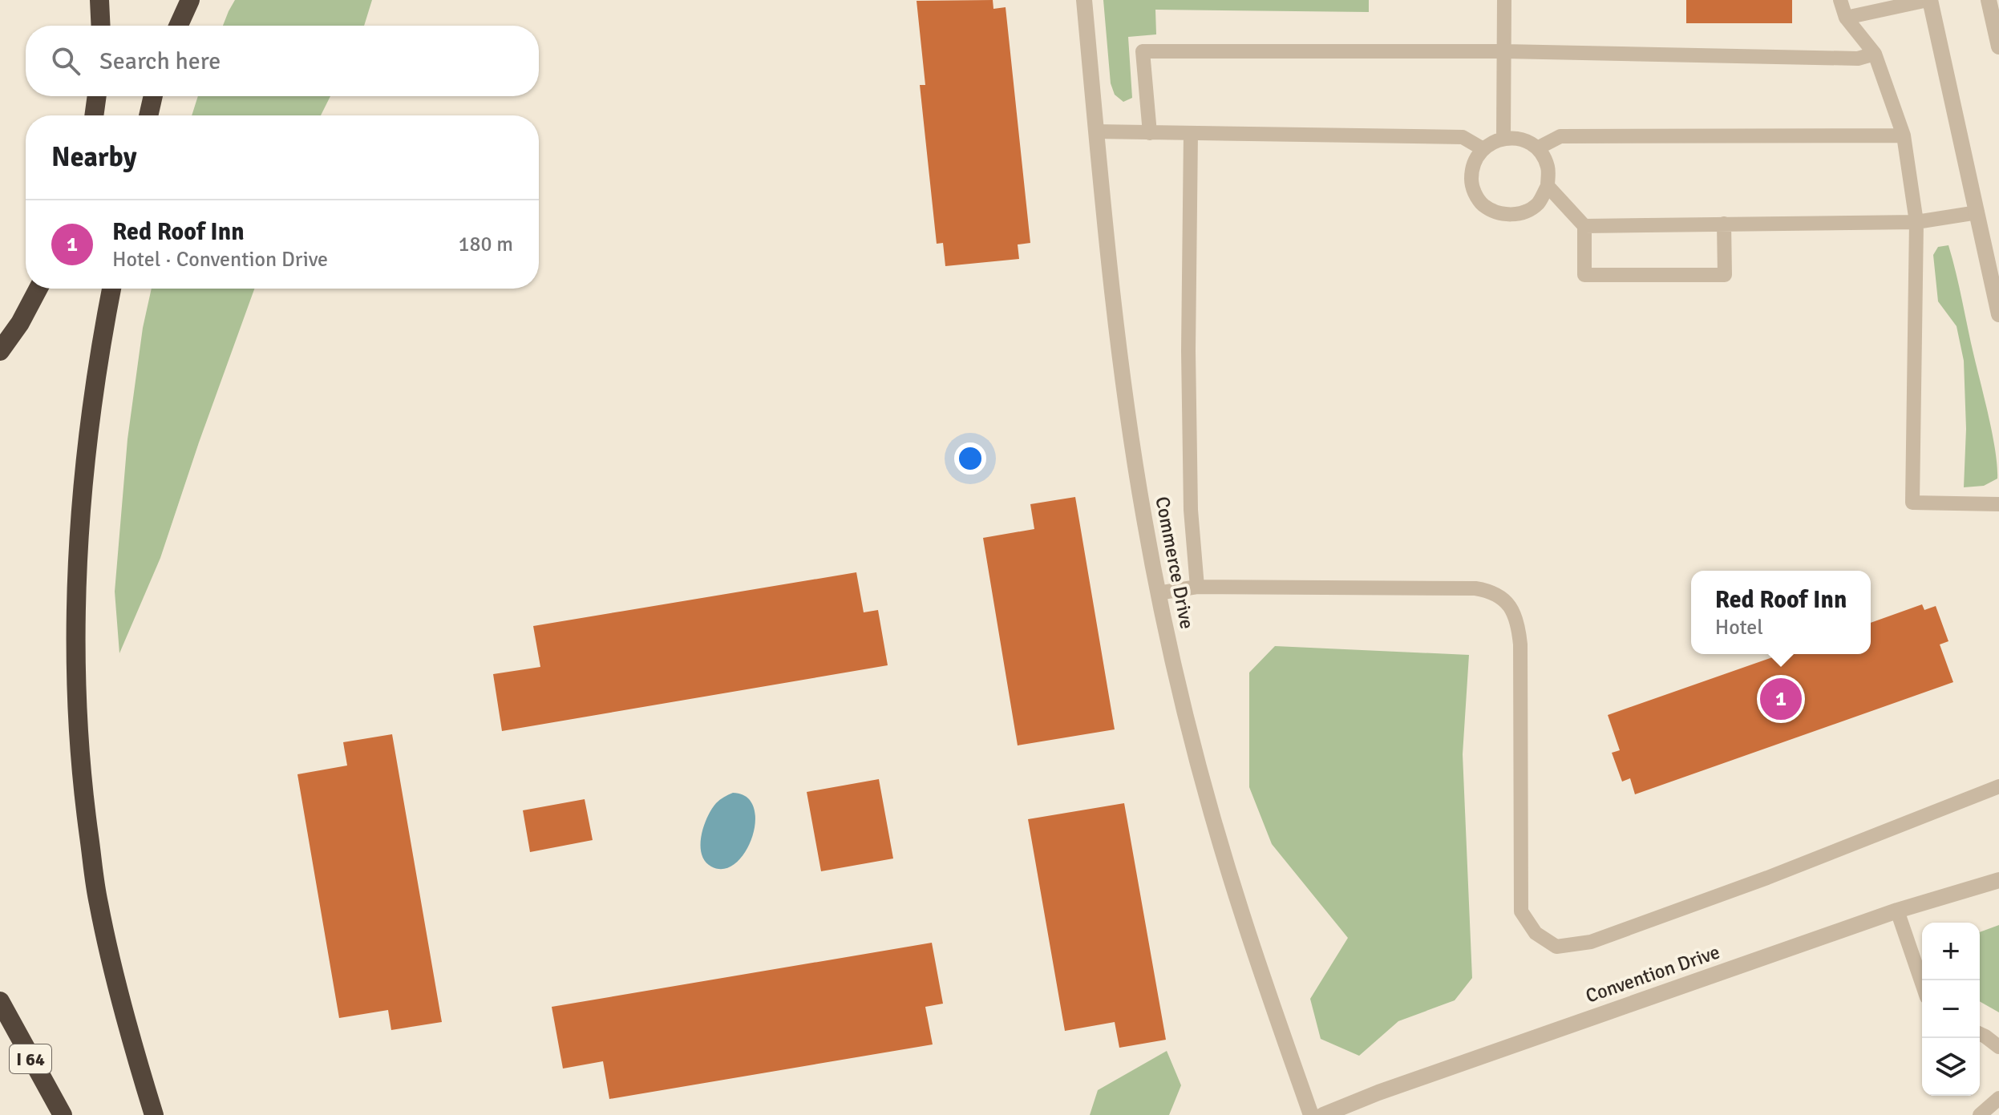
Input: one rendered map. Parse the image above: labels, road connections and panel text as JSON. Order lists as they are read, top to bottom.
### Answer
{
  "streets": {
    "highway": ["I 64"],
    "street": ["Commerce Drive", "Convention Drive"]
  },
  "page": {
    "search": "Search here",
    "heading": "Nearby",
    "list": [
      {
        "mark": "1",
        "name": "Red Roof Inn",
        "note": "Hotel · Convention Drive",
        "value": "180 m"
      }
    ],
    "popup": ["Red Roof Inn", "Hotel"],
    "pins": "1",
    "map_buttons": ["+", "−"]
  }
}
